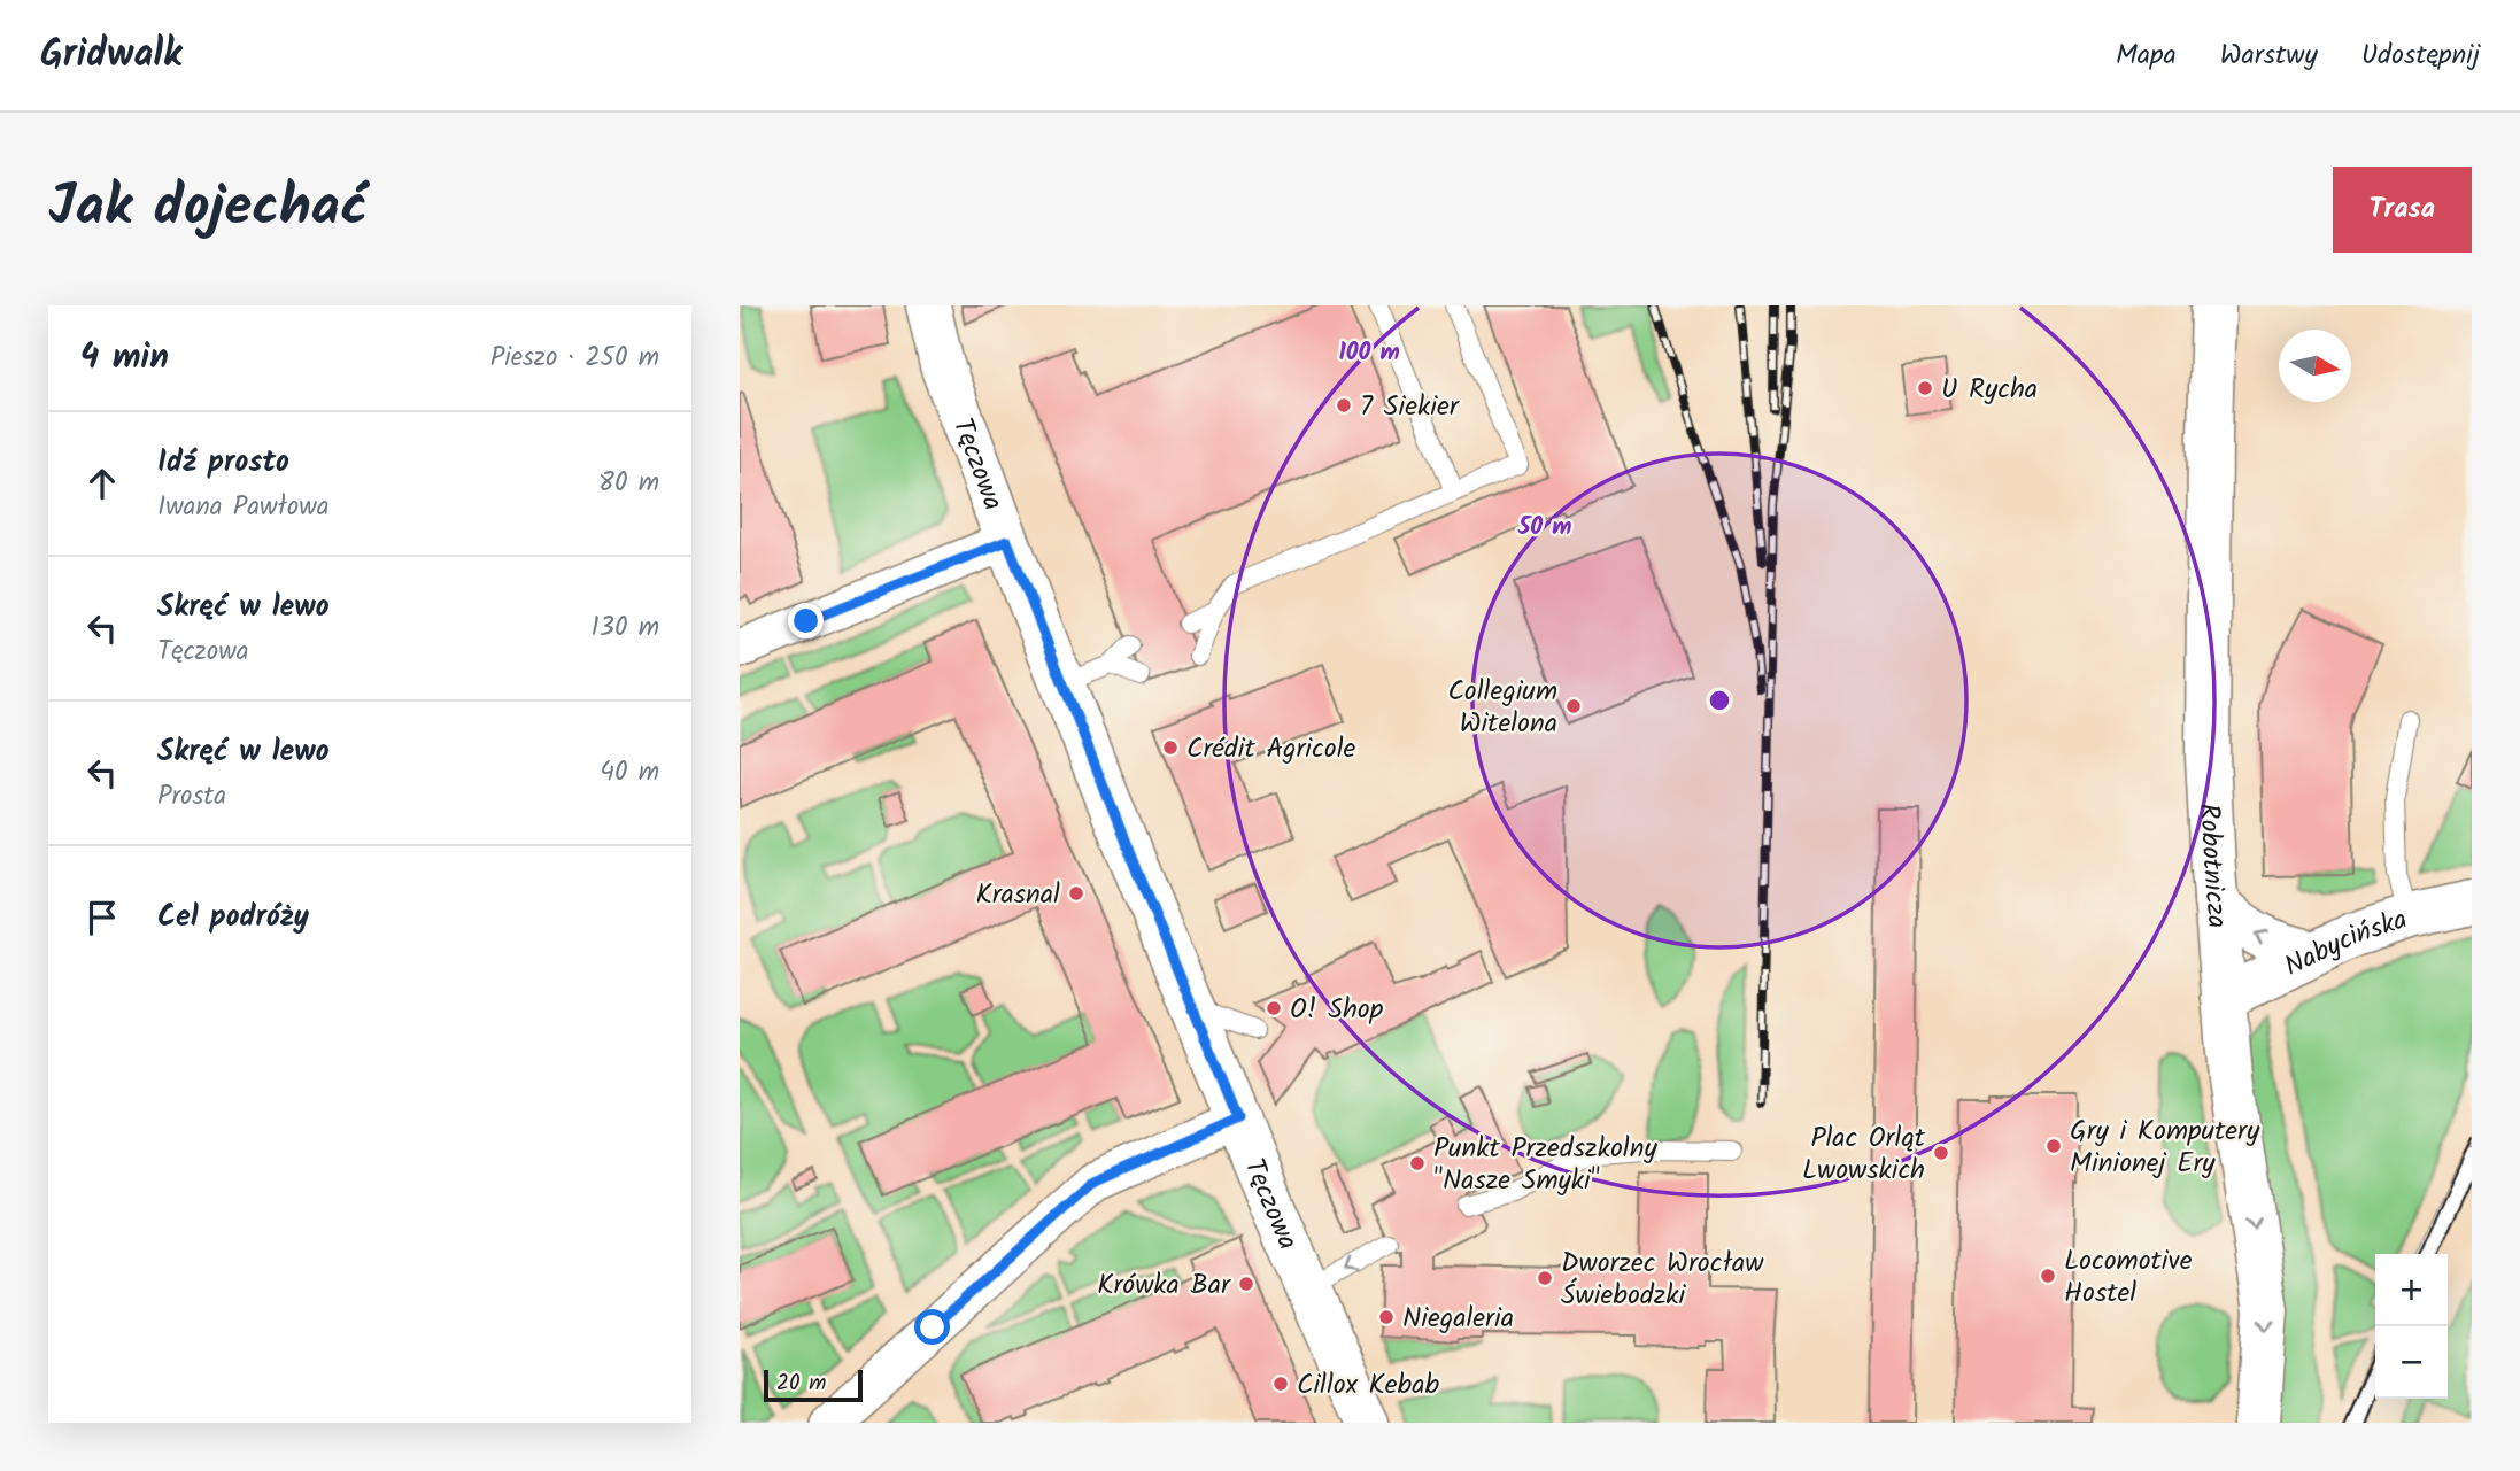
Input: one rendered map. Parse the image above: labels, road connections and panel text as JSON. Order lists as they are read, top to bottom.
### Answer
{
  "streets": {
    "street": ["Tęczowa", "Robotnicza", "Nabycińska"]
  },
  "crossings": [
    ["Robotnicza", "Nabycińska"]
  ],
  "one_way": ["Robotnicza"],
  "places": [
    "U Rycha",
    "7 Siekier",
    "Collegium Witelona",
    "Crédit Agricole",
    "Krasnal",
    "O! Shop",
    "Gry i Komputery Minionej Ery",
    "Plac Orląt Lwowskich",
    "Punkt Przedszkolny \"Nasze Smyki\"",
    "Locomotive Hostel",
    "Dworzec Wrocław Świebodzki",
    "Krówka Bar",
    "Niegaleria",
    "Cillox Kebab"
  ],
  "scale_bar": "20 m",
  "north": "right",
  "page": {
    "header": "Gridwalk",
    "nav": ["Mapa", "Warstwy", "Udostępnij"],
    "title": "Jak dojechać",
    "buttons": "Trasa",
    "heading": ["4 min", "Pieszo · 250 m"],
    "list": [
      ["Idź prosto", "Iwana Pawłowa", "80 m"],
      ["Skręć w lewo", "Tęczowa", "130 m"],
      ["Skręć w lewo", "Prosta", "40 m"],
      "Cel podróży"
    ],
    "map_buttons": ["+", "−"],
    "scale": "20 m"
  },
  "rings": ["100 m", "50 m"]
}
